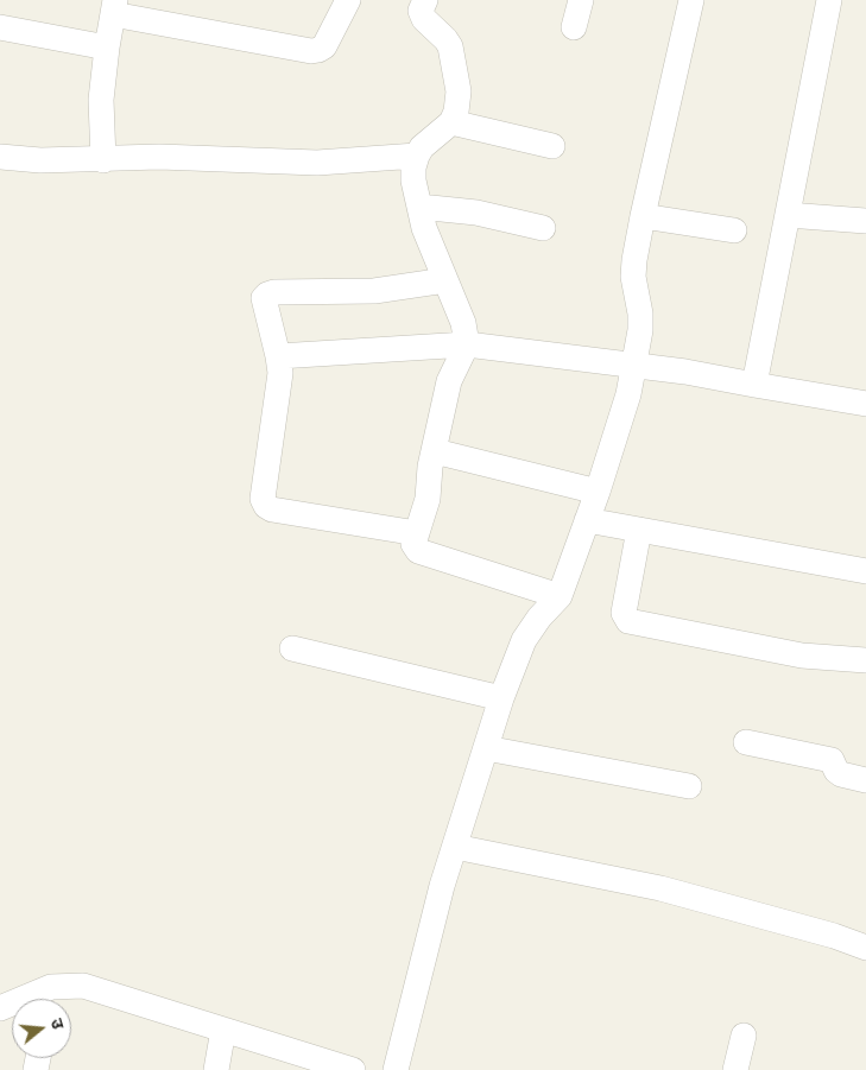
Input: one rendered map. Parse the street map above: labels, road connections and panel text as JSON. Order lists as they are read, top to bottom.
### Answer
{
  "north": "right"
}
